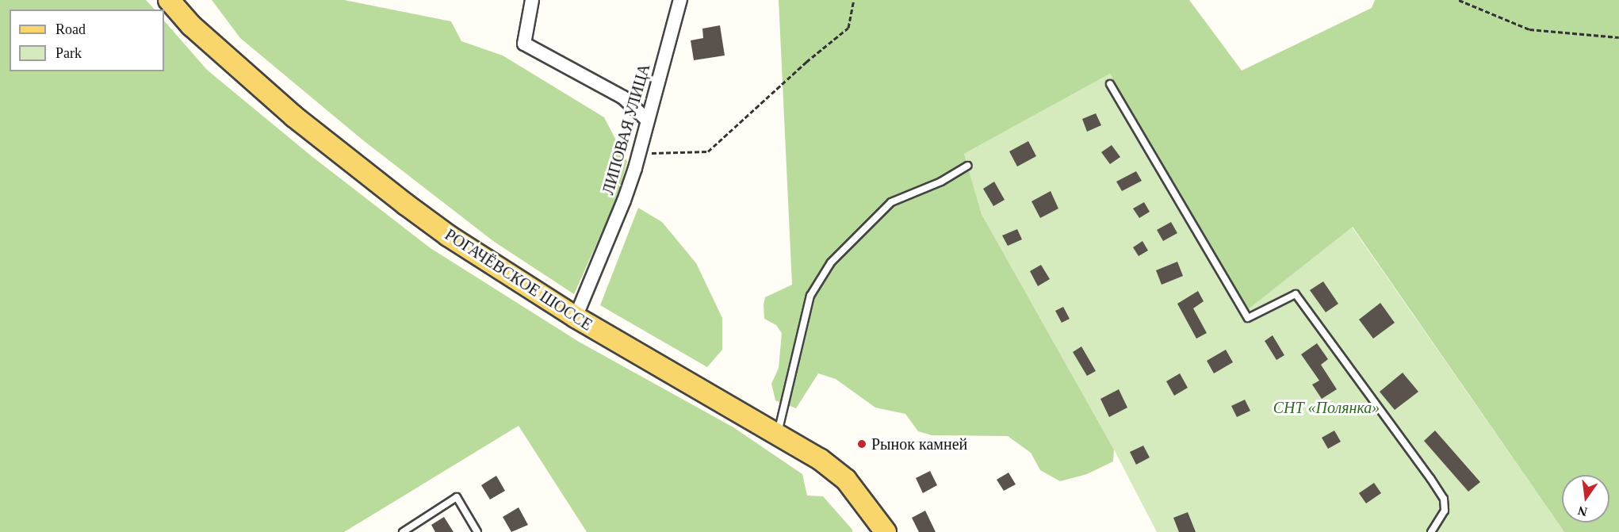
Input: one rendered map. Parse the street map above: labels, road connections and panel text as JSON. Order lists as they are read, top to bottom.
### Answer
{
  "streets": {
    "main road": ["РОГАЧЁВСКОЕ ШОССЕ"],
    "street": ["ЛИПОВАЯ УЛИЦА"]
  },
  "crossings": [
    ["ЛИПОВАЯ УЛИЦА", "РОГАЧЁВСКОЕ ШОССЕ"]
  ],
  "parks": ["СНТ «Полянка»"],
  "places": ["Рынок камней"],
  "legend": ["Road", "Park"],
  "north": "bottom"
}
